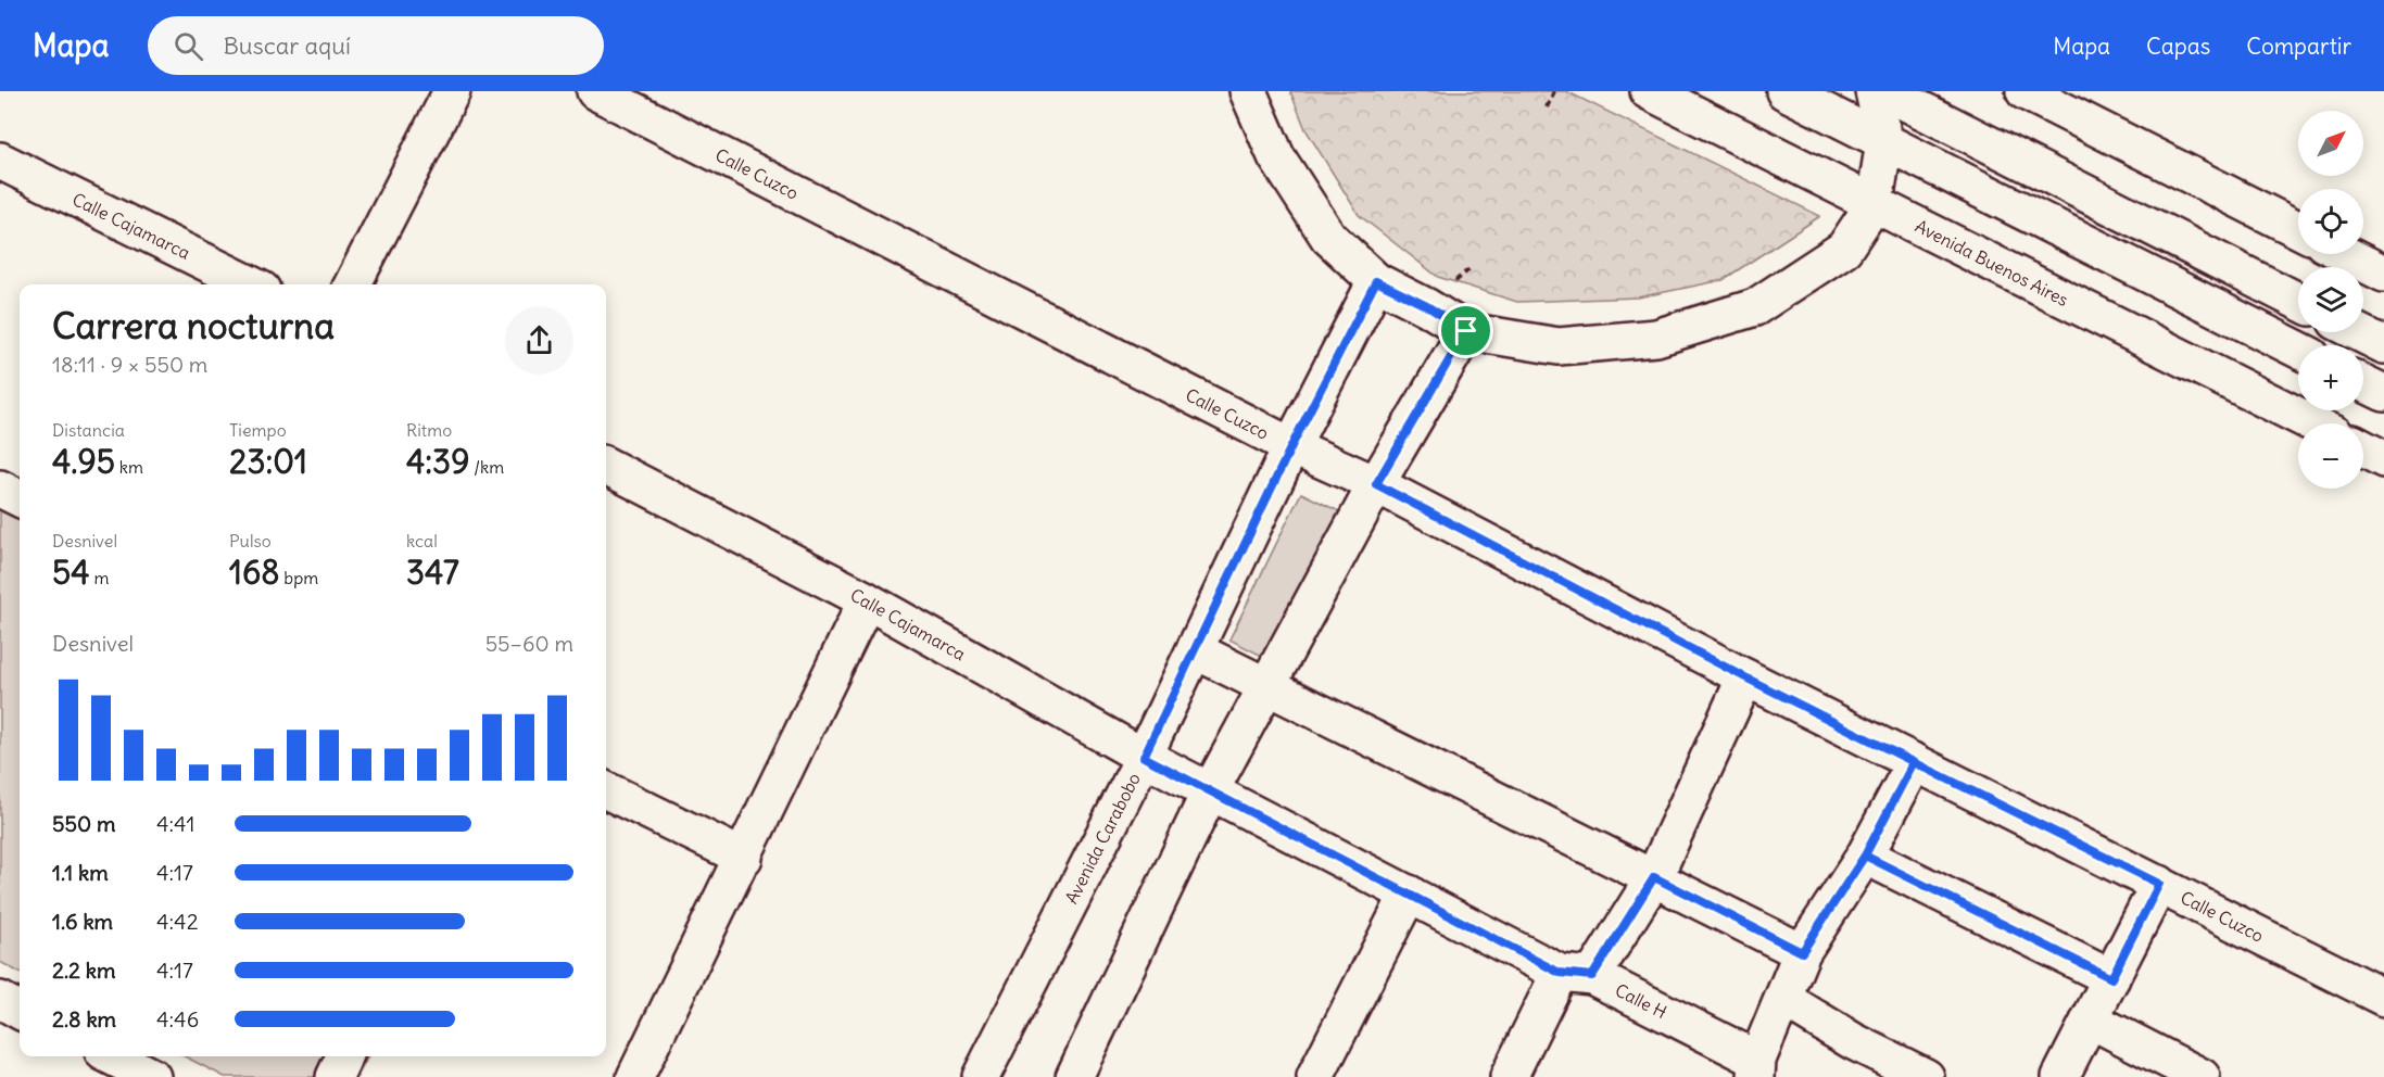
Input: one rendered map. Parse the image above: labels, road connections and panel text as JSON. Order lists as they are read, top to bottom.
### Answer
{
  "streets": {
    "main road": [
      "Calle Cuzco",
      "Calle Cajamarca",
      "Avenida Buenos Aires",
      "Avenida Carabobo",
      "Calle H"
    ]
  },
  "crossings": [
    ["Calle Cuzco", "Avenida Carabobo"],
    ["Calle Cajamarca", "Avenida Carabobo"],
    ["Calle Cajamarca", "Calle H"]
  ],
  "north": "top right",
  "page": {
    "header": "Mapa",
    "search": "Buscar aquí",
    "nav": ["Mapa", "Capas", "Compartir"],
    "map_buttons": ["+", "−"],
    "heading": ["Carrera nocturna", "18:11 · 9 × 550 m"],
    "stats": [
      ["Distancia", "4.95 km"],
      ["Tiempo", "23:01"],
      ["Ritmo", "4:39 /km"],
      ["Desnivel", "54 m"],
      ["Pulso", "168 bpm"],
      ["kcal", "347"]
    ],
    "chart": ["Desnivel", "55–60 m"],
    "list": [
      {
        "name": "550 m",
        "note": "4:41"
      },
      {
        "name": "1.1 km",
        "note": "4:17"
      },
      {
        "name": "1.6 km",
        "note": "4:42"
      },
      {
        "name": "2.2 km",
        "note": "4:17"
      },
      {
        "name": "2.8 km",
        "note": "4:46"
      }
    ]
  }
}
